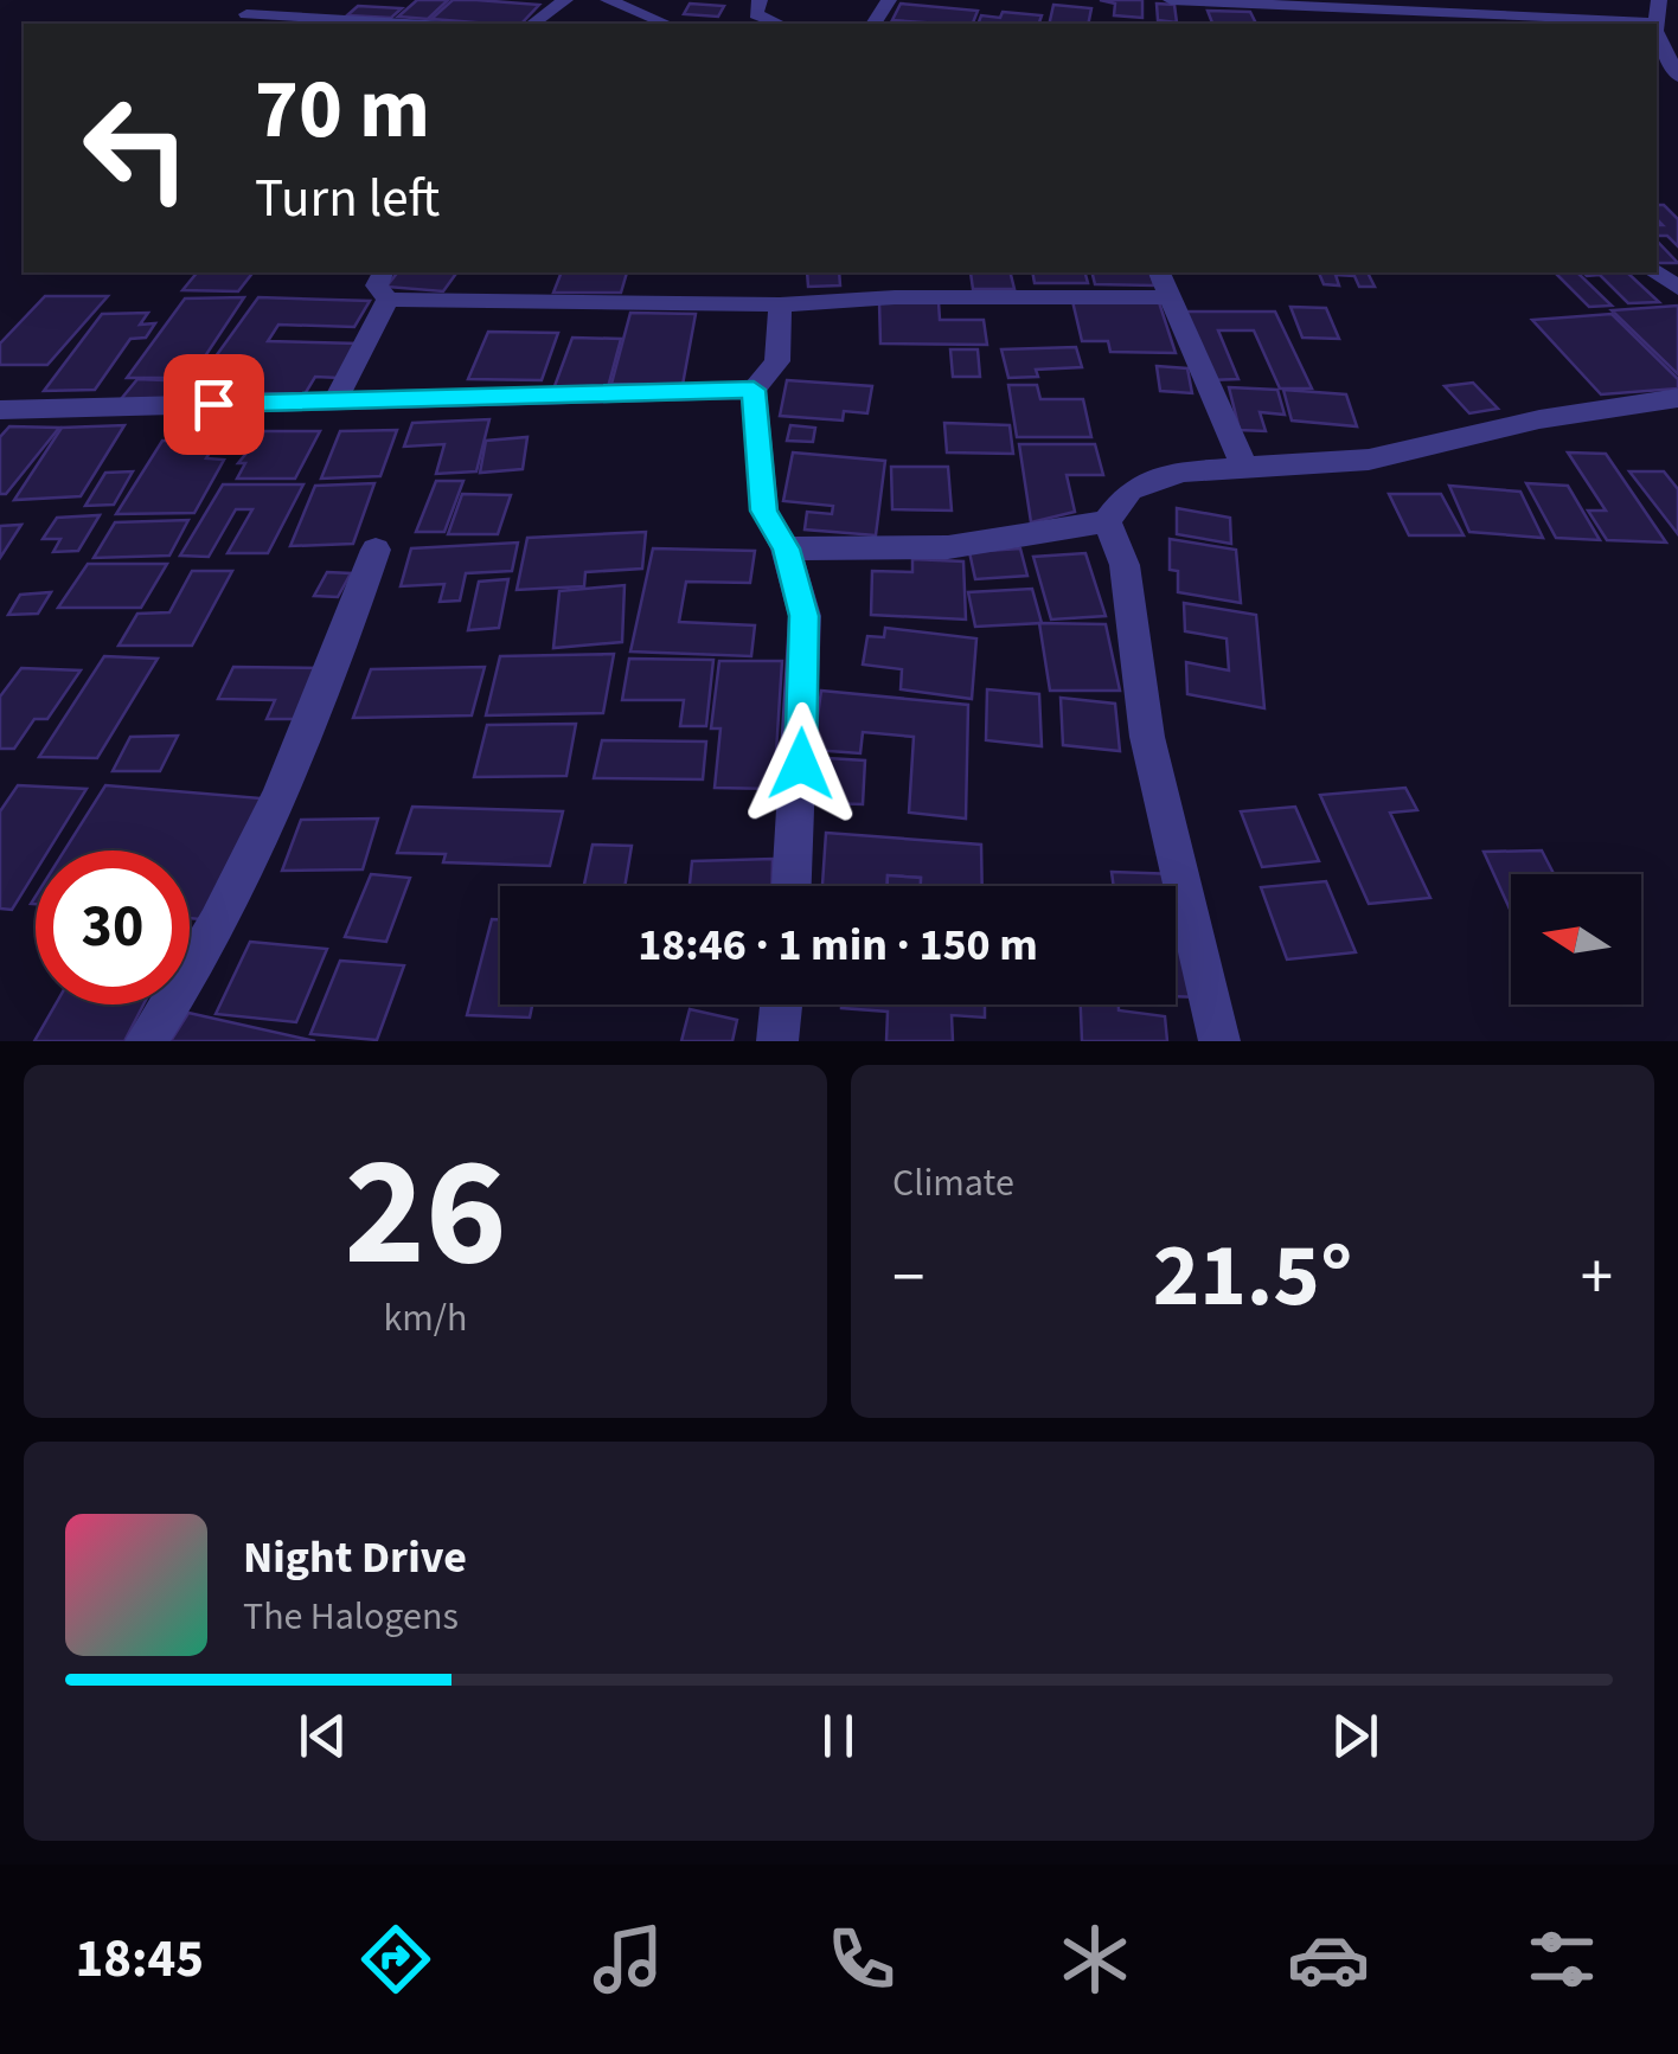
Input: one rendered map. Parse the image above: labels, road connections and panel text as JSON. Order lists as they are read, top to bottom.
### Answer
{
  "north": "left",
  "page": {
    "turn": ["70 m", "Turn left"],
    "limit": "30",
    "trip": "18:46 · 1 min · 150 m",
    "tile": [
      ["26", "km/h"],
      "Climate"
    ],
    "heat": ["−", "21.5°", "+"],
    "song": ["Night Drive", "The Halogens"],
    "tabs": "18:45"
  }
}
